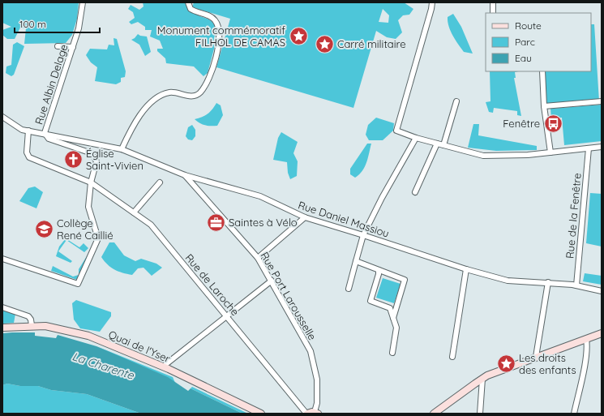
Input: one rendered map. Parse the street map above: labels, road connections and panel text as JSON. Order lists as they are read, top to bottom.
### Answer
{
  "streets": {
    "street": [
      "Rue Albin Delage",
      "Rue de la Fenêtre",
      "Rue Daniel Massiou",
      "Rue de Laroche",
      "Rue Port Larousselle",
      "Quai de l'Yser"
    ]
  },
  "crossings": [
    ["Rue Albin Delage", "Rue Daniel Massiou"],
    ["Rue de la Fenêtre", "Rue Daniel Massiou"],
    ["Rue Daniel Massiou", "Rue de Laroche"],
    ["Rue Daniel Massiou", "Rue Port Larousselle"]
  ],
  "water": ["La Charente"],
  "places": {
    "place": ["Monument commémoratif FILHOL DE CAMAS", "Carré militaire", "Les droits des enfants"],
    "bus stop": ["Fenêtre"],
    "church": ["Église Saint-Vivien"],
    "office": ["Saintes à Vélo"],
    "school or university": ["Collège René Caillié"]
  },
  "legend": ["Route", "Parc", "Eau"],
  "scale_bar": "100 m"
}
